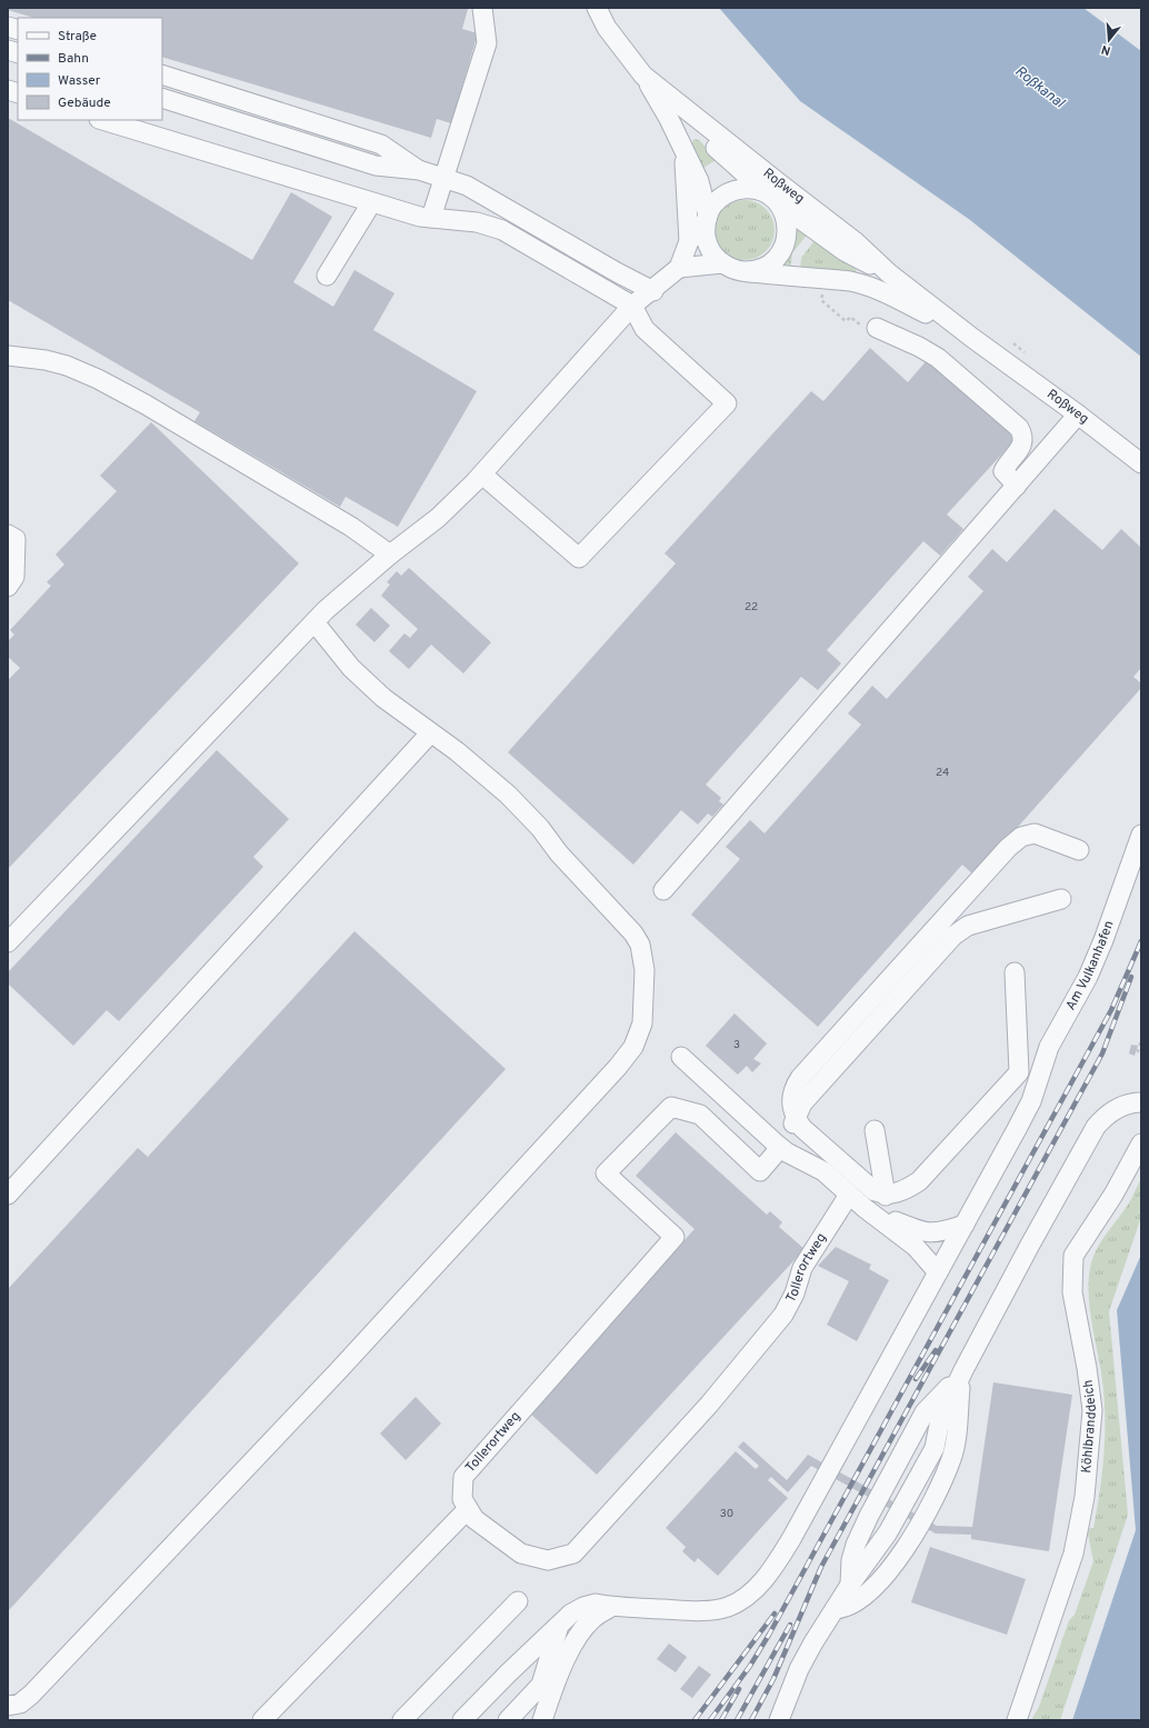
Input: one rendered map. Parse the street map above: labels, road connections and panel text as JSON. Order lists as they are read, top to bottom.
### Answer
{
  "streets": {
    "street": [
      "Roßweg",
      "Am Vulkanhafen",
      "Tollerortweg",
      "Köhlbranddeich"
    ]
  },
  "water": ["Roßkanal"],
  "house_numbers": [
    "22",
    "24",
    "3",
    "30"
  ],
  "legend": [
    "Straße",
    "Bahn",
    "Wasser",
    "Gebäude"
  ],
  "north": "bottom"
}
